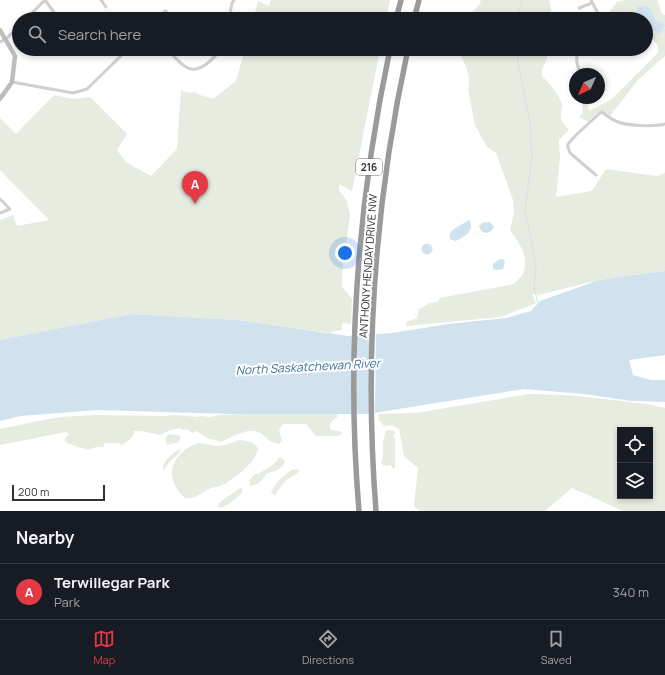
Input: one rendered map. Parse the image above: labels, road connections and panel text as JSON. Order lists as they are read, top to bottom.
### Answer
{
  "streets": {
    "highway": ["216", "ANTHONY HENDAY DRIVE NW"]
  },
  "water": ["North Saskatchewan River"],
  "scale_bar": "200 m",
  "north": "bottom left",
  "page": {
    "search": "Search here",
    "pins": "A",
    "scale": "200 m",
    "heading": "Nearby",
    "list": [
      {
        "mark": "A",
        "name": "Terwillegar Park",
        "note": "Park",
        "value": "340 m"
      }
    ],
    "nav": ["Map", "Directions", "Saved"]
  }
}
